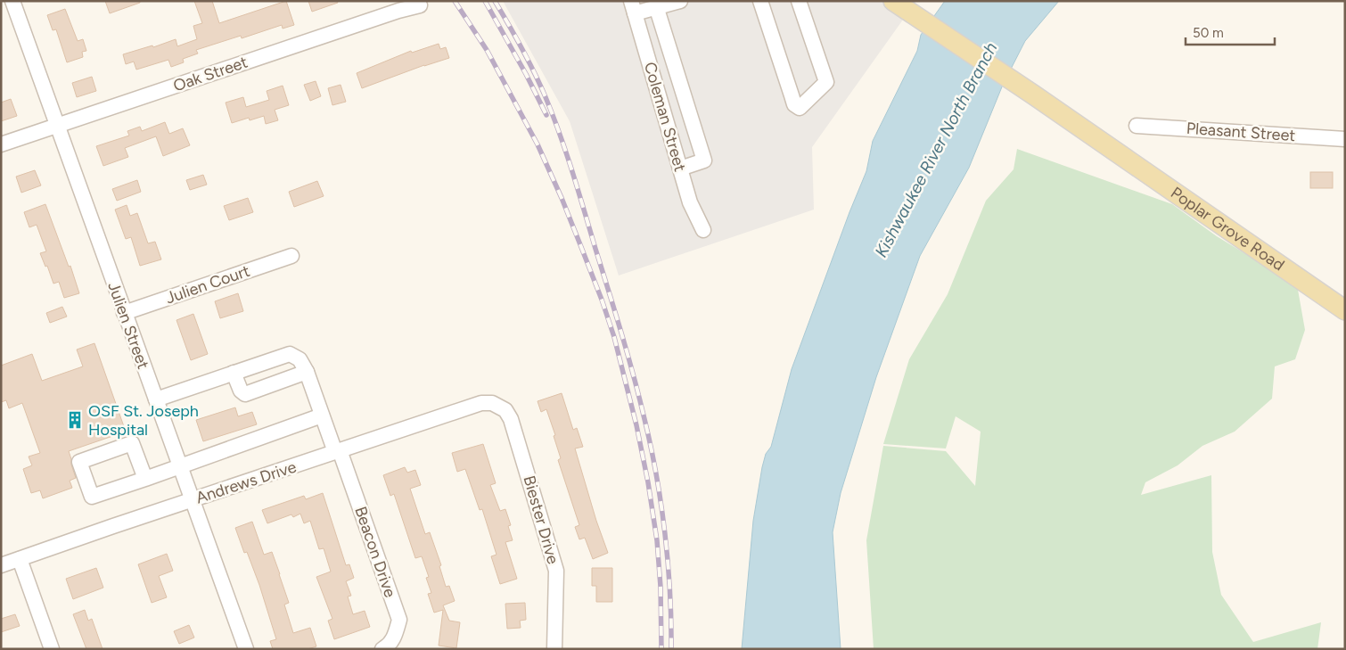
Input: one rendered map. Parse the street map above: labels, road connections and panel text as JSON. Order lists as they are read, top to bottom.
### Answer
{
  "streets": {
    "main road": ["Poplar Grove Road"],
    "street": [
      "Oak Street",
      "Coleman Street",
      "Pleasant Street",
      "Julien Court",
      "Julien Street",
      "Andrews Drive",
      "Biester Drive",
      "Beacon Drive"
    ]
  },
  "crossings": [
    ["Oak Street", "Julien Street"],
    ["Julien Court", "Julien Street"],
    ["Julien Street", "Andrews Drive"],
    ["Andrews Drive", "Biester Drive"],
    ["Andrews Drive", "Beacon Drive"]
  ],
  "water": ["Kishwaukee River North Branch"],
  "places": {
    "building": ["OSF St. Joseph Hospital"]
  },
  "scale_bar": "50 m"
}
